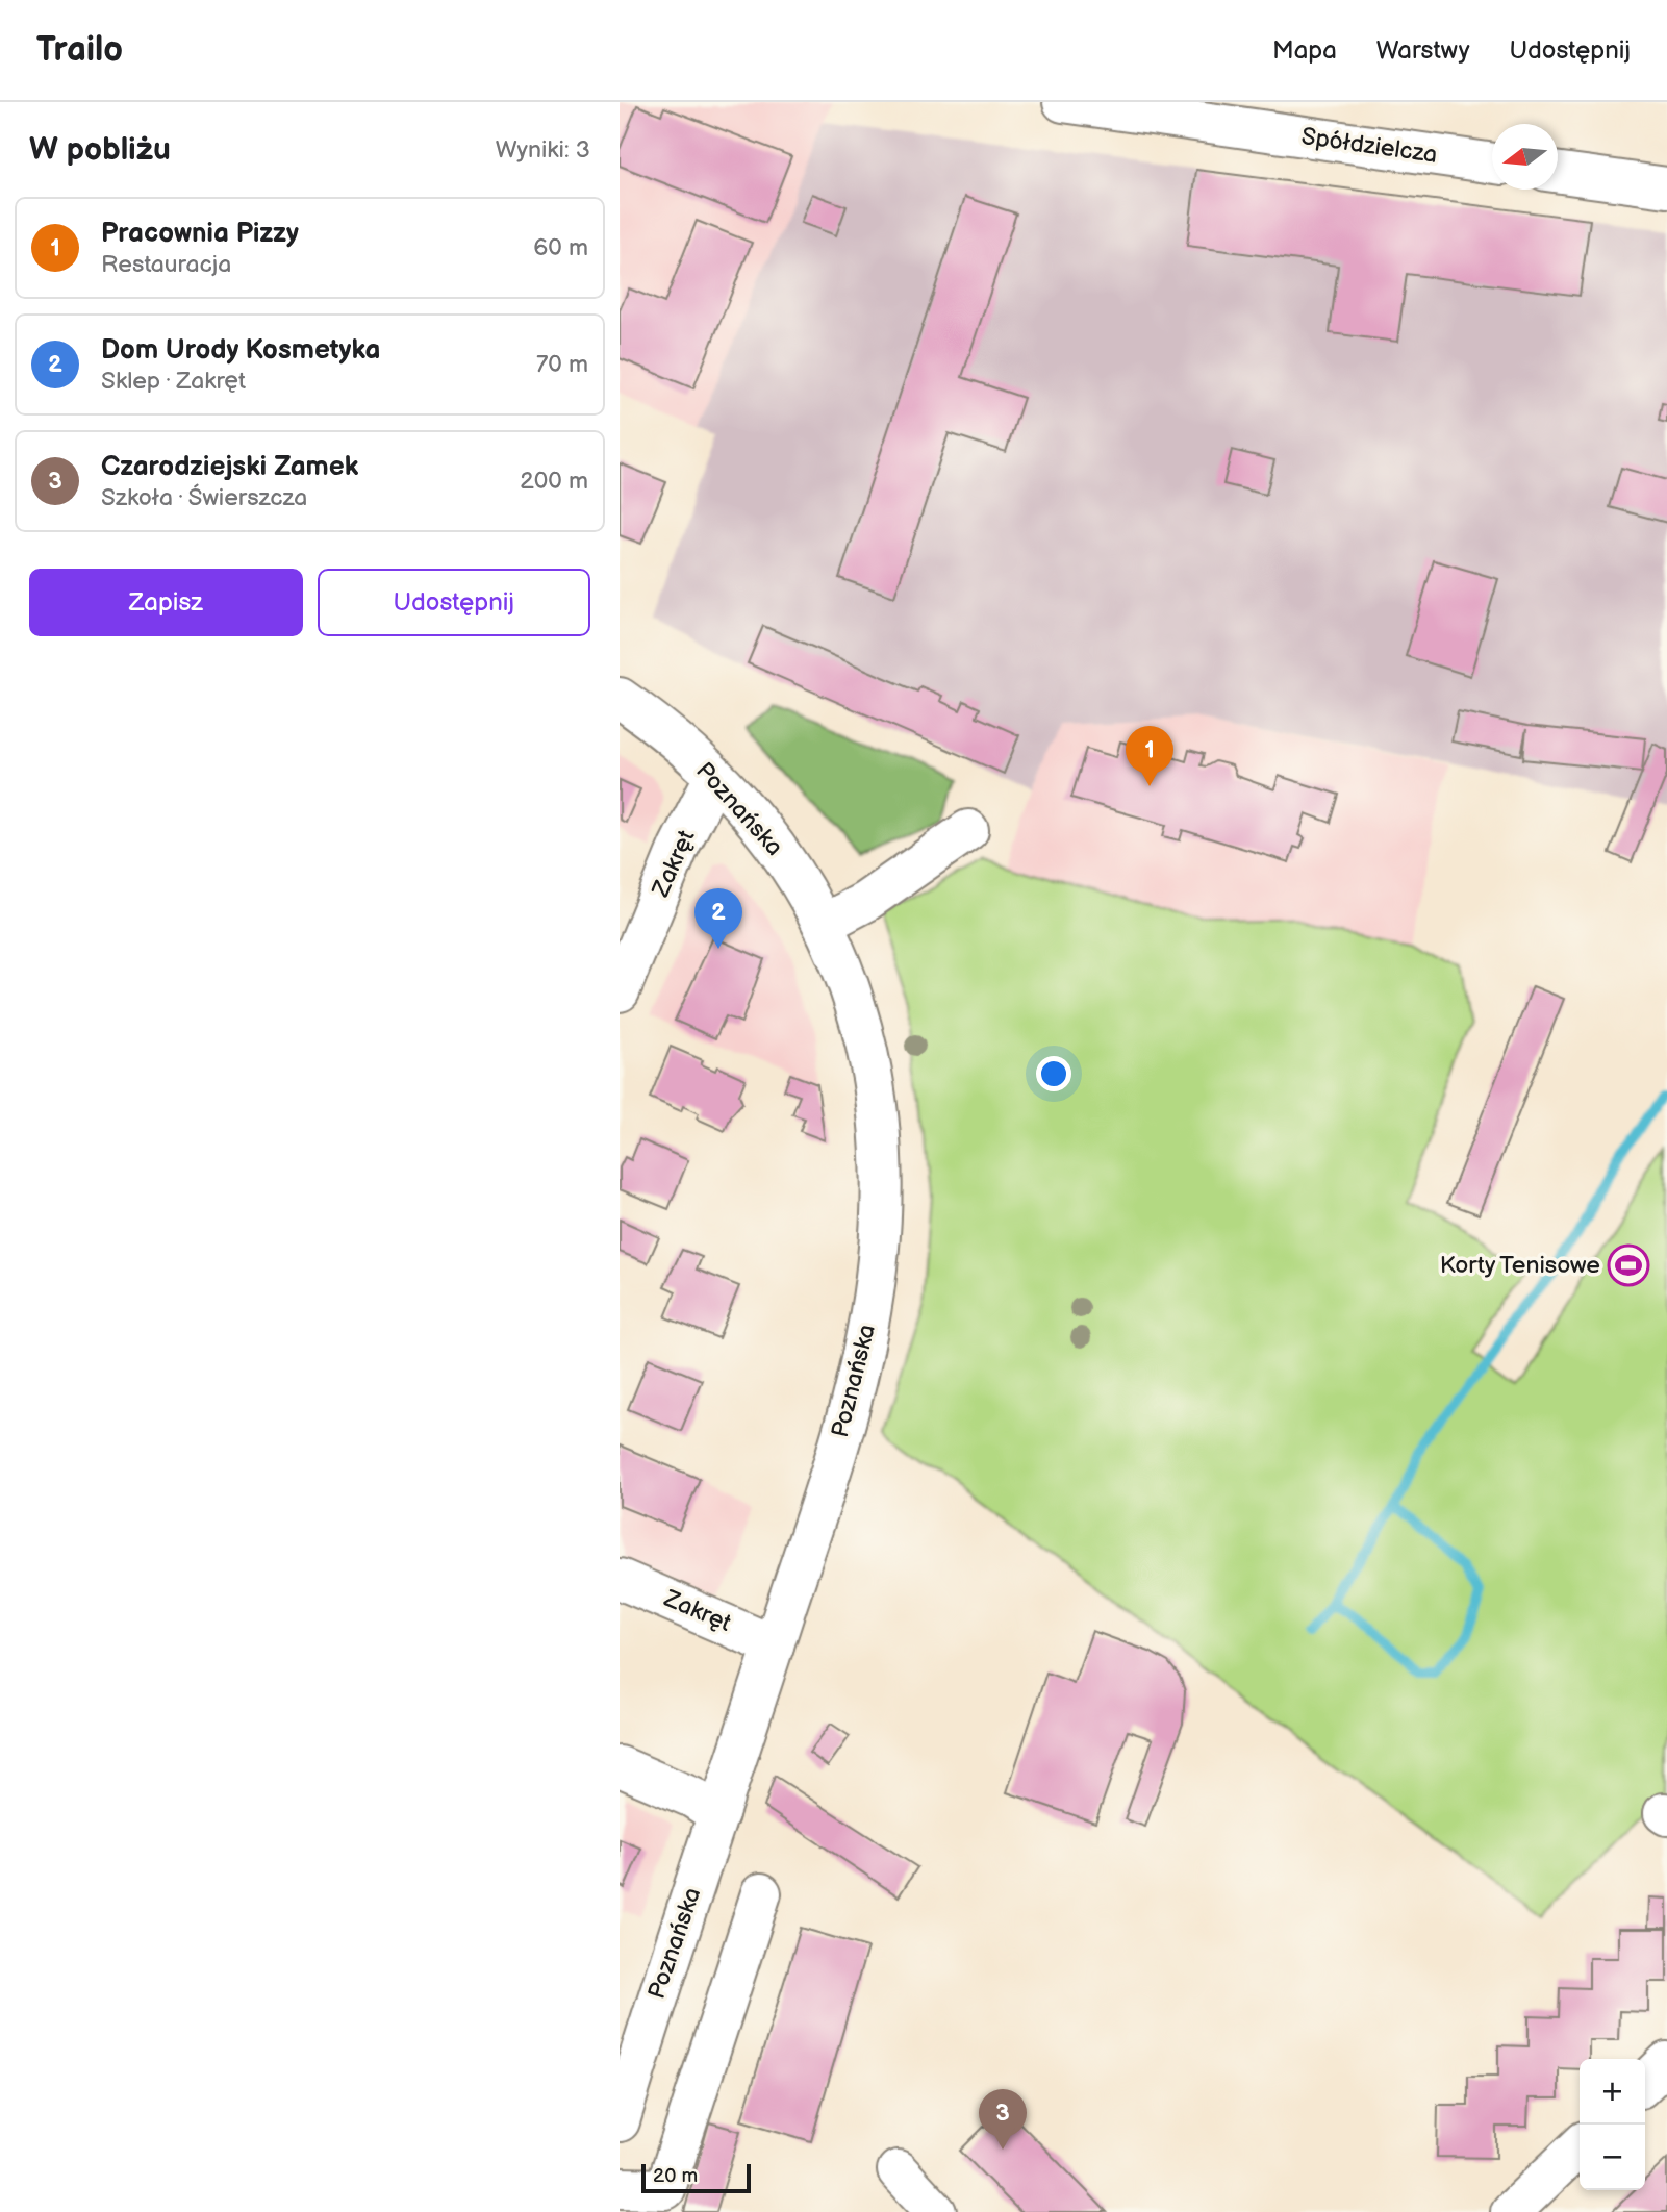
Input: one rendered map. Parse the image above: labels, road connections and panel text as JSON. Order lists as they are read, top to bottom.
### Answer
{
  "streets": {
    "street": ["Spółdzielcza", "Poznańska", "Zakręt"]
  },
  "crossings": [
    ["Poznańska", "Zakręt"]
  ],
  "places": {
    "sports": ["Korty Tenisowe"]
  },
  "scale_bar": "20 m",
  "north": "left",
  "page": {
    "header": "Trailo",
    "nav": ["Mapa", "Warstwy", "Udostępnij"],
    "heading": ["W pobliżu", "Wyniki: 3"],
    "list": [
      {
        "mark": "1",
        "name": "Pracownia Pizzy",
        "note": "Restauracja",
        "value": "60 m"
      },
      {
        "mark": "2",
        "name": "Dom Urody Kosmetyka",
        "note": "Sklep · Zakręt",
        "value": "70 m"
      },
      {
        "mark": "3",
        "name": "Czarodziejski Zamek",
        "note": "Szkoła · Świerszcza",
        "value": "200 m"
      }
    ],
    "buttons": ["Zapisz", "Udostępnij"],
    "pins": ["1", "2", "3"],
    "map_buttons": ["+", "−"],
    "scale": "20 m"
  }
}
